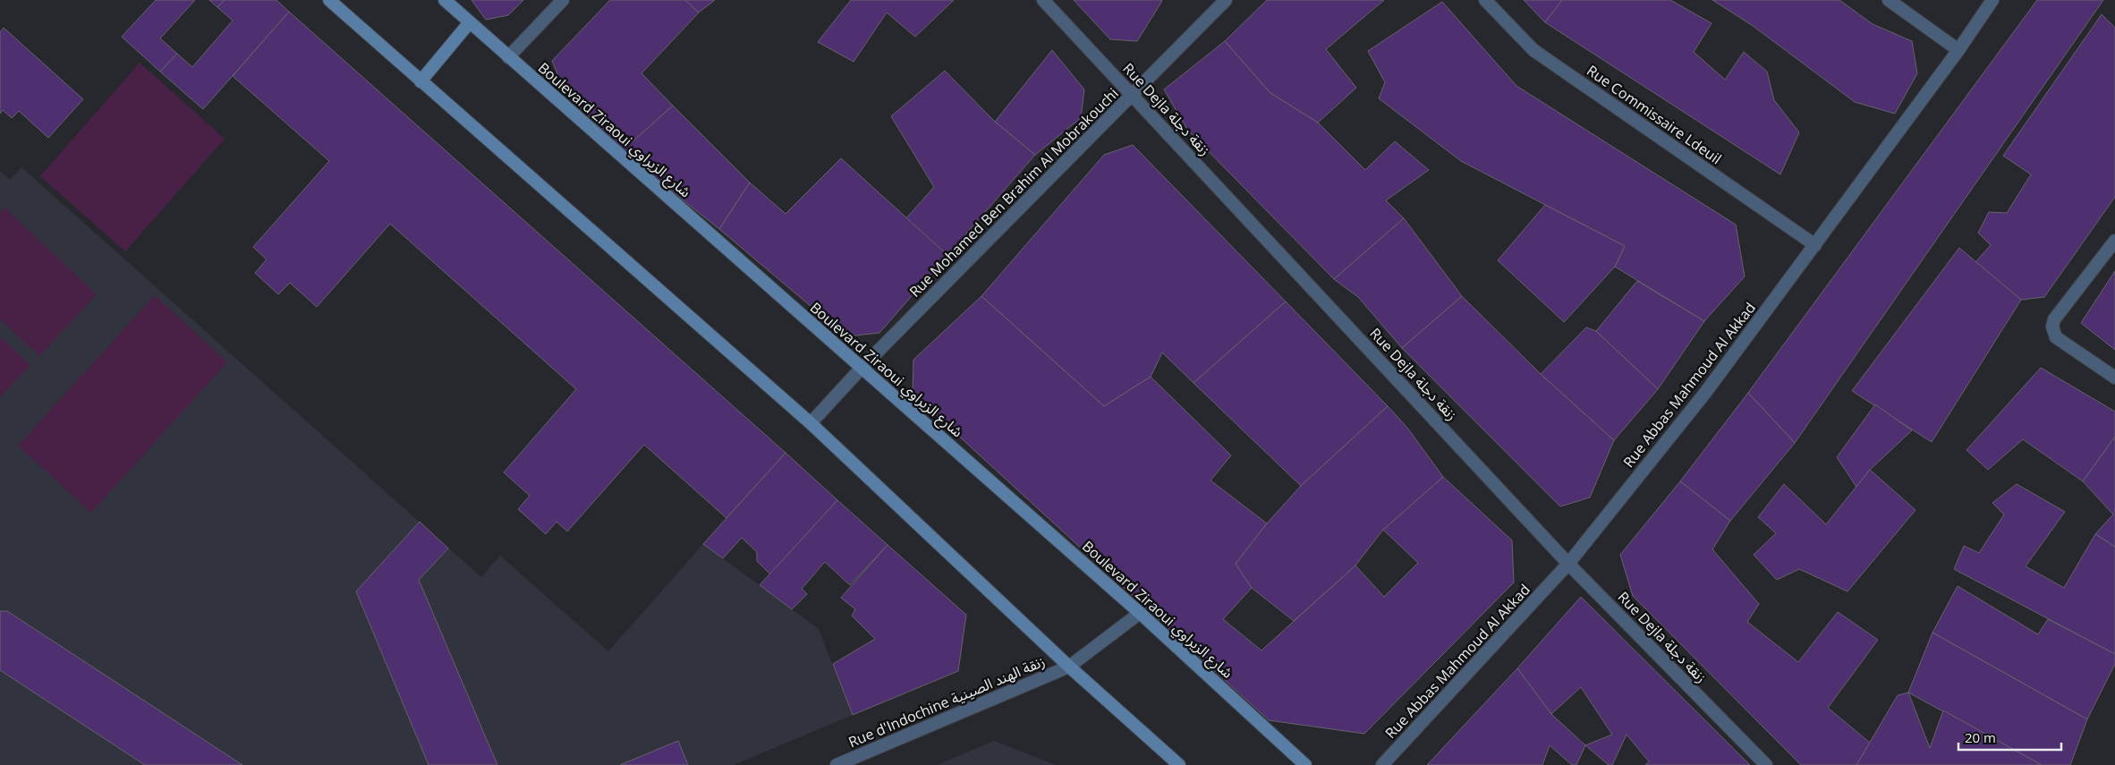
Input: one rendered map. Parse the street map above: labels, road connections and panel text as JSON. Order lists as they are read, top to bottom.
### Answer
{
  "streets": {
    "main road": ["Boulevard Ziraoui شارع الزيراوي"],
    "street": [
      "Rue Dejla زنقة دجلة",
      "Rue Commissaire Ldeuil",
      "Rue Mohamed Ben Brahim Al Mobrakouchi",
      "Rue Abbas Mahmoud Al Akkad",
      "Rue d'Indochine زنقة الهند الصينية"
    ]
  },
  "crossings": [
    ["Rue Dejla زنقة دجلة", "Rue Mohamed Ben Brahim Al Mobrakouchi"],
    ["Rue Dejla زنقة دجلة", "Rue Abbas Mahmoud Al Akkad"],
    ["Rue Commissaire Ldeuil", "Rue Abbas Mahmoud Al Akkad"],
    ["Boulevard Ziraoui شارع الزيراوي", "Rue Mohamed Ben Brahim Al Mobrakouchi"],
    ["Boulevard Ziraoui شارع الزيراوي", "Rue d'Indochine زنقة الهند الصينية"]
  ],
  "scale_bar": "20 m"
}
